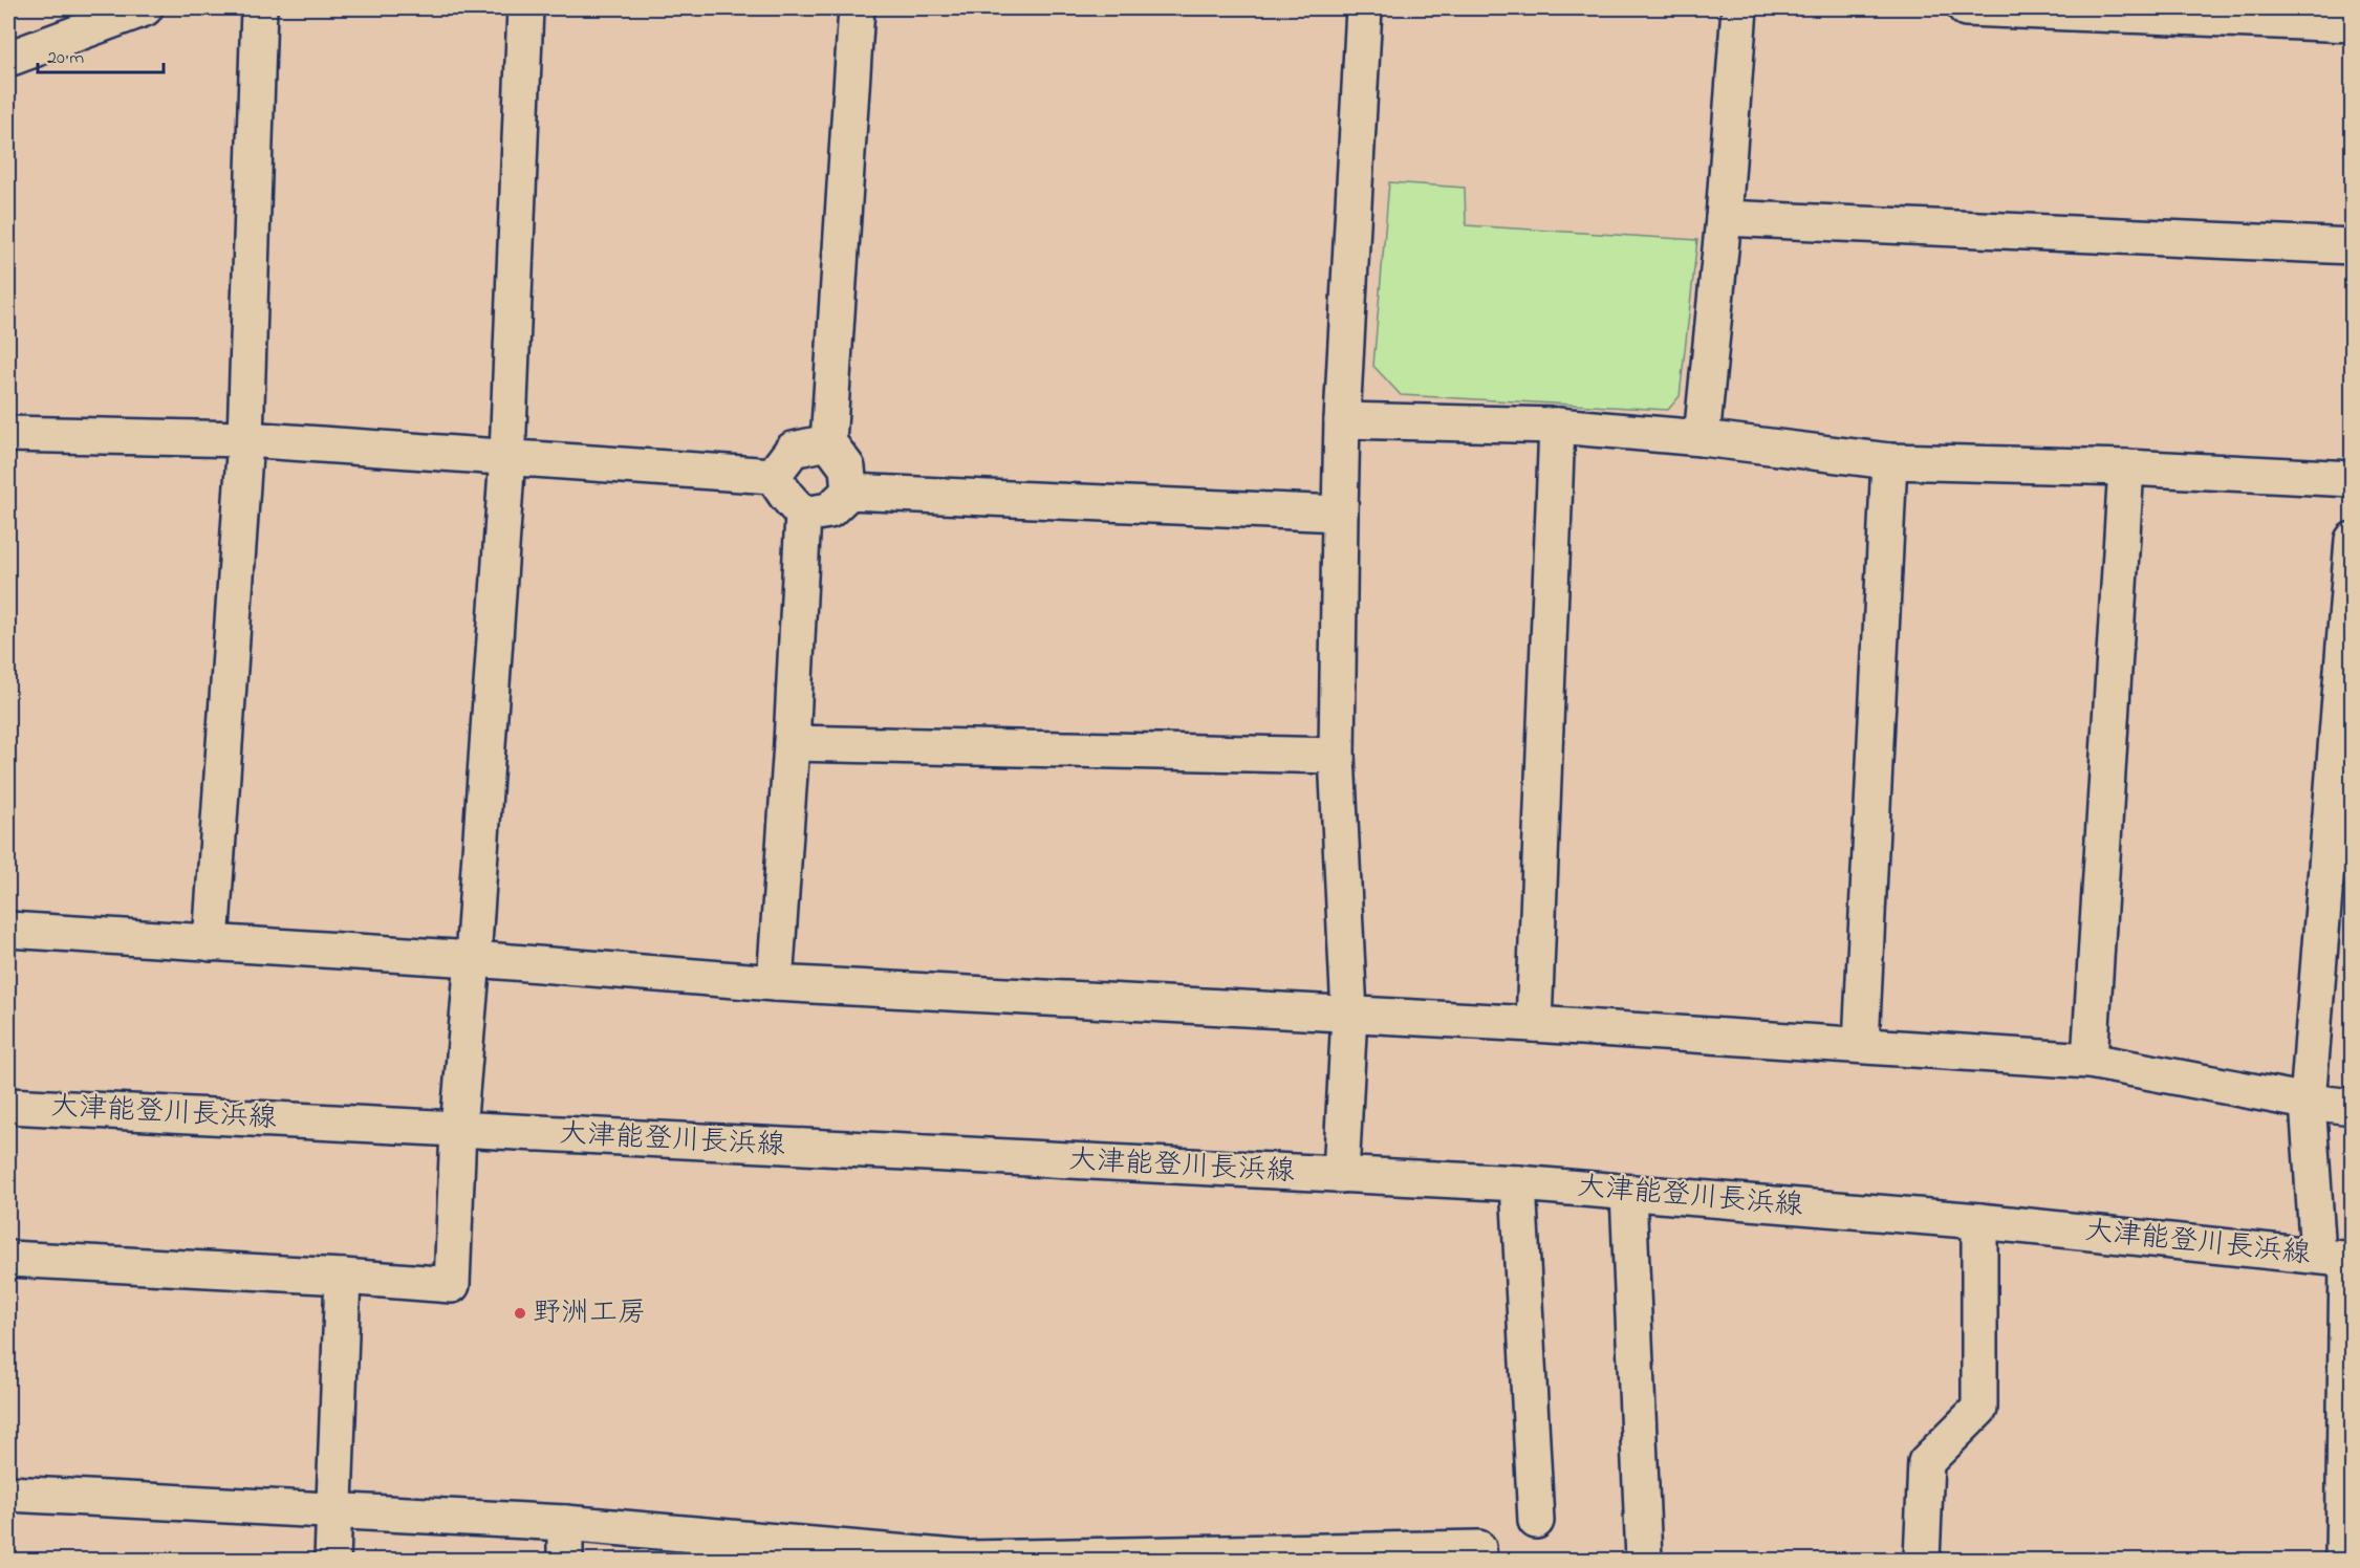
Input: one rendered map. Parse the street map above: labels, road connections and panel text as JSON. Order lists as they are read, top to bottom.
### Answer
{
  "streets": {
    "street": ["大津能登川長浜線"]
  },
  "places": ["野洲工房"],
  "scale_bar": "20 m"
}
